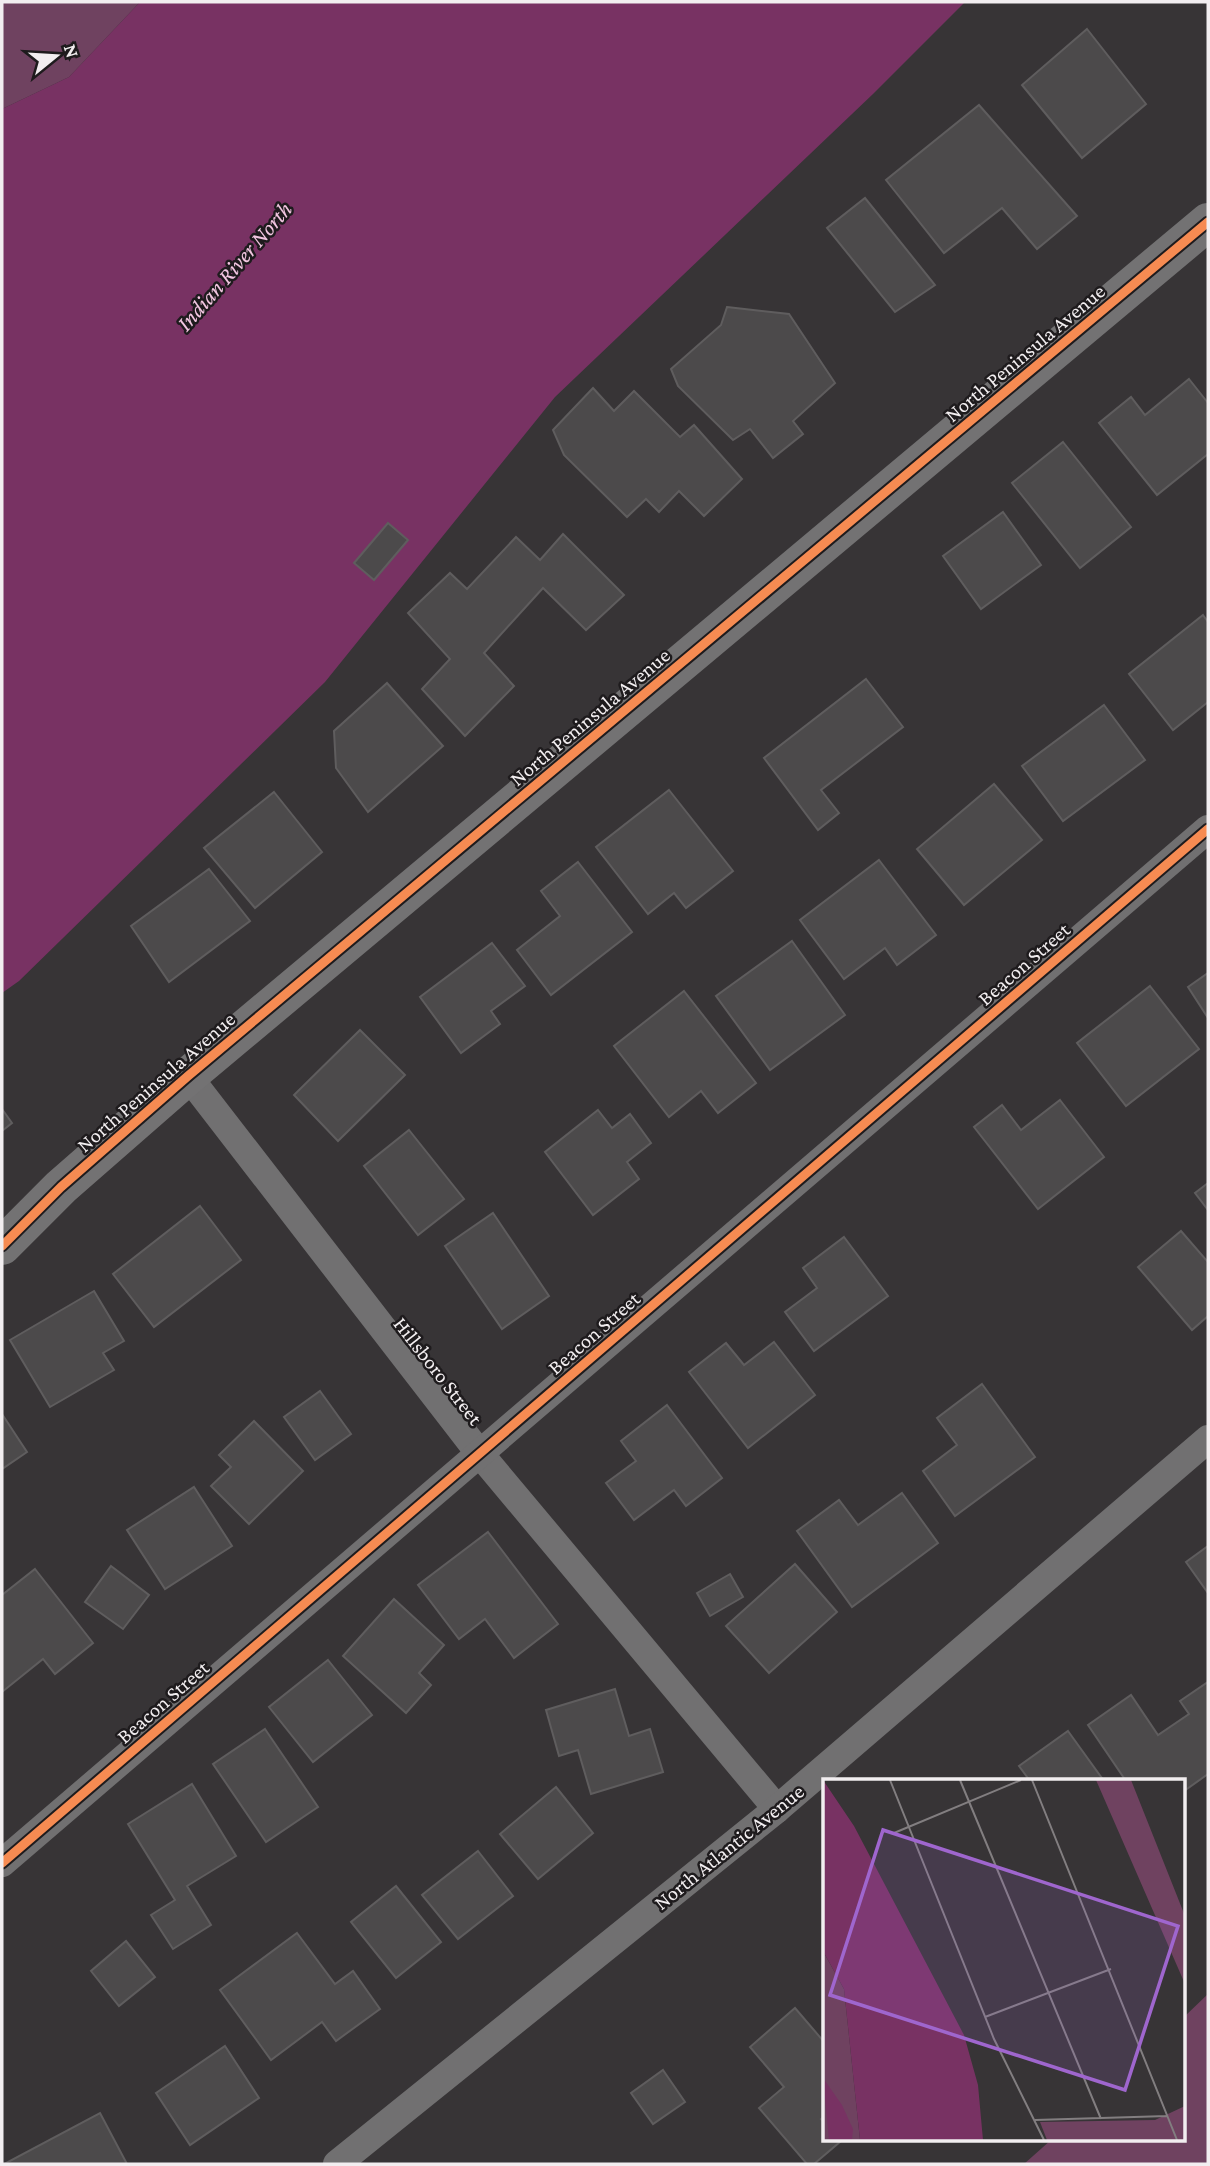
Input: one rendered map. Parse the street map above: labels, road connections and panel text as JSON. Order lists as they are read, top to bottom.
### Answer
{
  "streets": {
    "street": [
      "North Peninsula Avenue",
      "Beacon Street",
      "Hillsboro Street",
      "North Atlantic Avenue"
    ]
  },
  "crossings": [
    ["North Peninsula Avenue", "Hillsboro Street"],
    ["Beacon Street", "Hillsboro Street"],
    ["Hillsboro Street", "North Atlantic Avenue"]
  ],
  "water": ["Indian River North"],
  "north": "right"
}
